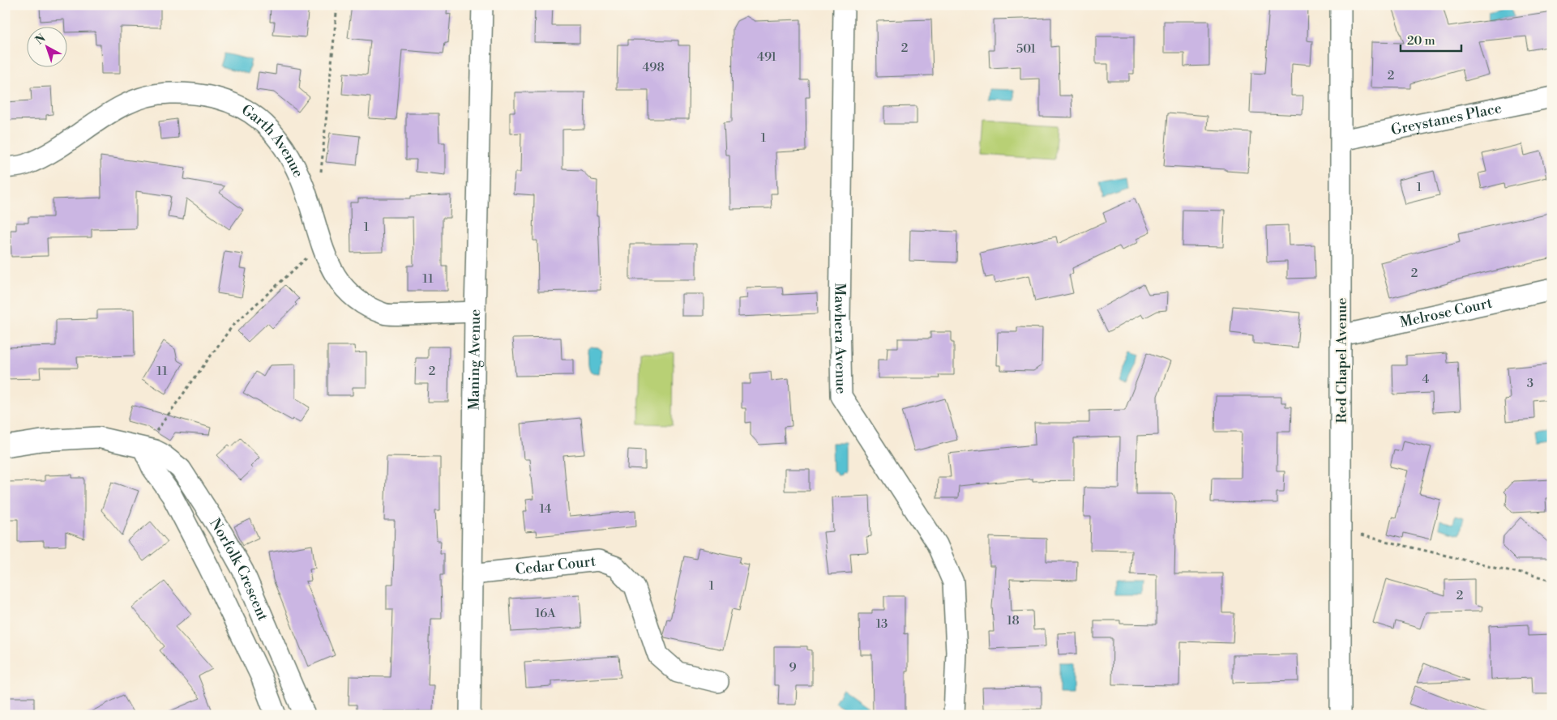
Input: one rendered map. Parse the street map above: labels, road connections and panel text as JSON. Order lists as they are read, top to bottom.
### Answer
{
  "streets": {
    "street": [
      "Greystanes Place",
      "Garth Avenue",
      "Melrose Court",
      "Mawhera Avenue",
      "Maning Avenue",
      "Red Chapel Avenue",
      "Cedar Court",
      "Norfolk Crescent"
    ]
  },
  "crossings": [
    ["Greystanes Place", "Red Chapel Avenue"],
    ["Garth Avenue", "Maning Avenue"],
    ["Melrose Court", "Red Chapel Avenue"],
    ["Maning Avenue", "Cedar Court"]
  ],
  "house_numbers": [
    "2",
    "501",
    "491",
    "498",
    "2",
    "1",
    "1",
    "1",
    "2",
    "11",
    "11",
    "2",
    "4",
    "3",
    "14",
    "1",
    "2",
    "16A",
    "18",
    "13",
    "9"
  ],
  "scale_bar": "20 m",
  "north": "top left"
}
